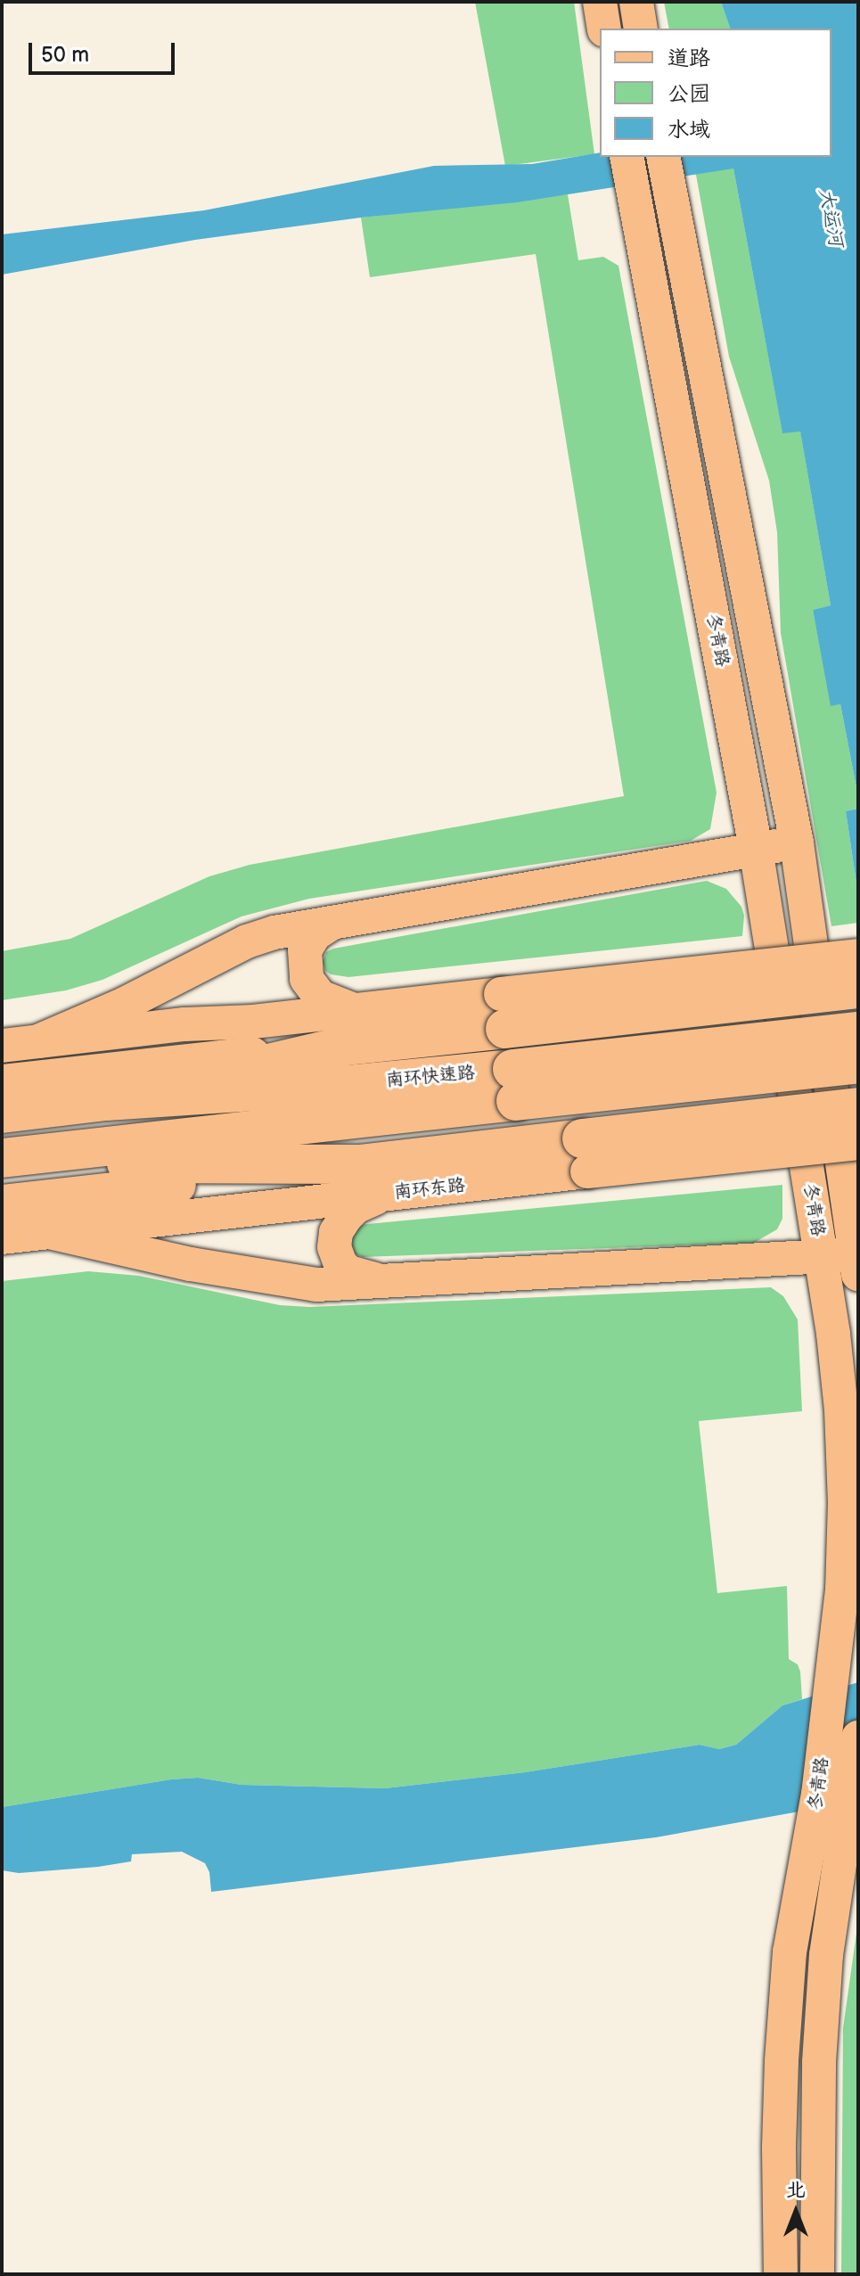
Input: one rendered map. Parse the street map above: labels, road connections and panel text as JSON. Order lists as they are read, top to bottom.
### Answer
{
  "streets": {
    "highway": ["南环快速路"],
    "main road": ["冬青路", "南环东路"]
  },
  "water": ["大运河"],
  "legend": ["道路", "公园", "水域"],
  "scale_bar": "50 m",
  "north": "top"
}
